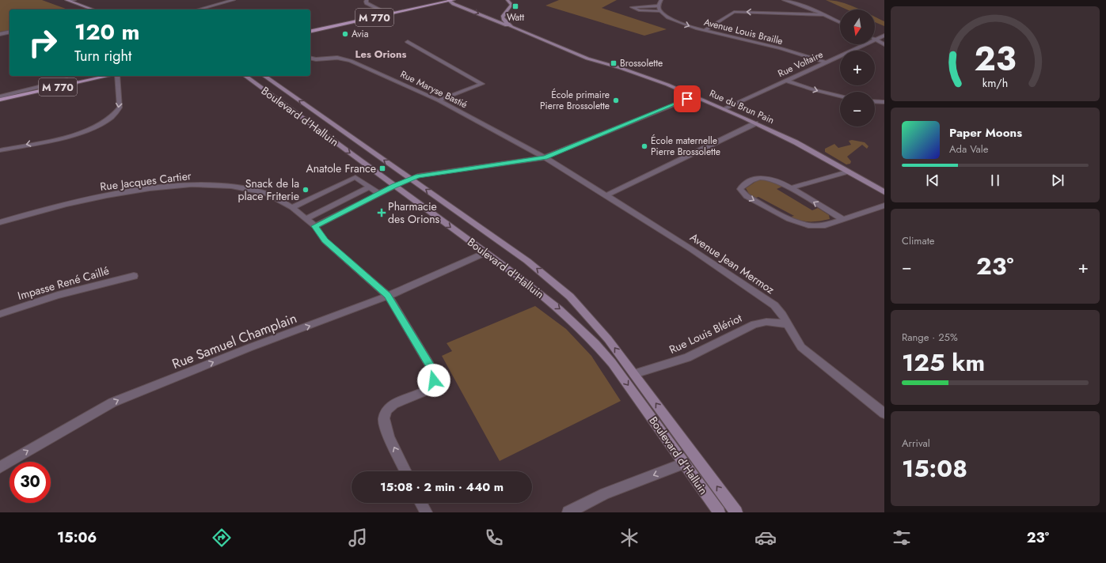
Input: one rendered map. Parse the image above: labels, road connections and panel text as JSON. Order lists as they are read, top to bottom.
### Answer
{
  "streets": {
    "main road": ["M 770", "Rue du Brun Pain", "Boulevard d'Halluin"],
    "street": [
      "Avenue Louis Braille",
      "Rue Voltaire",
      "Rue Maryse Bastié",
      "Rue Jacques Cartier",
      "Avenue Jean Mermoz",
      "Impasse René Caillé",
      "Rue Louis Blériot",
      "Rue Samuel Champlain"
    ]
  },
  "crossings": [
    ["M 770", "Rue du Brun Pain"],
    ["Avenue Louis Braille", "Rue Voltaire"],
    ["Rue Voltaire", "Rue du Brun Pain"],
    ["Rue Maryse Bastié", "Avenue Jean Mermoz"],
    ["Boulevard d'Halluin", "Rue Louis Blériot"],
    ["Boulevard d'Halluin", "Rue Samuel Champlain"],
    ["Rue Jacques Cartier", "Rue Samuel Champlain"],
    ["Avenue Jean Mermoz", "Rue Louis Blériot"]
  ],
  "one_way": ["Rue Samuel Champlain"],
  "districts": ["Les Orions"],
  "places": {
    "transit": ["Watt", "Brossolette", "Anatole France"],
    "other": [
      "Avia",
      "École primaire Pierre Brossolette",
      "École maternelle Pierre Brossolette",
      "Snack de la place Friterie"
    ],
    "health": ["Pharmacie des Orions"]
  },
  "north": "bottom",
  "page": {
    "map_buttons": ["+", "−"],
    "turn": ["120 m", "Turn right"],
    "song": ["Paper Moons", "Ada Vale"],
    "tile": [
      "Climate",
      ["Range · 25%", "125 km"],
      ["Arrival", "15:08"]
    ],
    "heat": ["−", "23°", "+"],
    "limit": "30",
    "trip": "15:08 · 2 min · 440 m",
    "tabs": ["15:06", "23°"],
    "gauge": ["23", "km/h"]
  }
}
